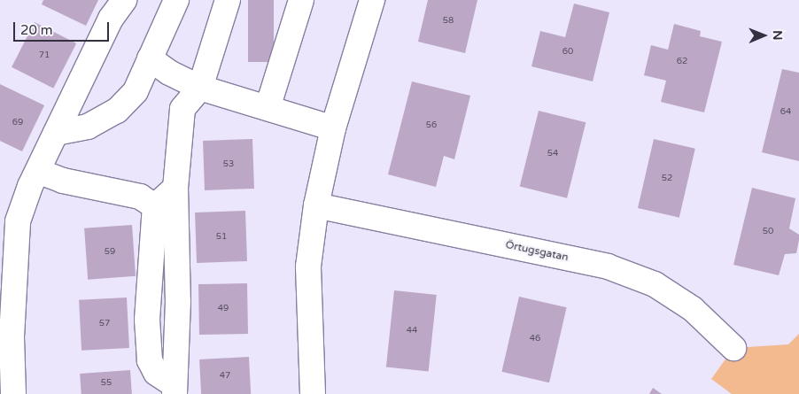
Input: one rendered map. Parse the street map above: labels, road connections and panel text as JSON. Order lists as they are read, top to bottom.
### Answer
{
  "streets": {
    "street": ["Örtugsgatan"]
  },
  "house_numbers": [
    "58",
    "60",
    "71",
    "62",
    "64",
    "69",
    "56",
    "54",
    "53",
    "52",
    "50",
    "51",
    "59",
    "49",
    "57",
    "44",
    "46",
    "47",
    "55"
  ],
  "scale_bar": "20 m",
  "north": "right"
}
